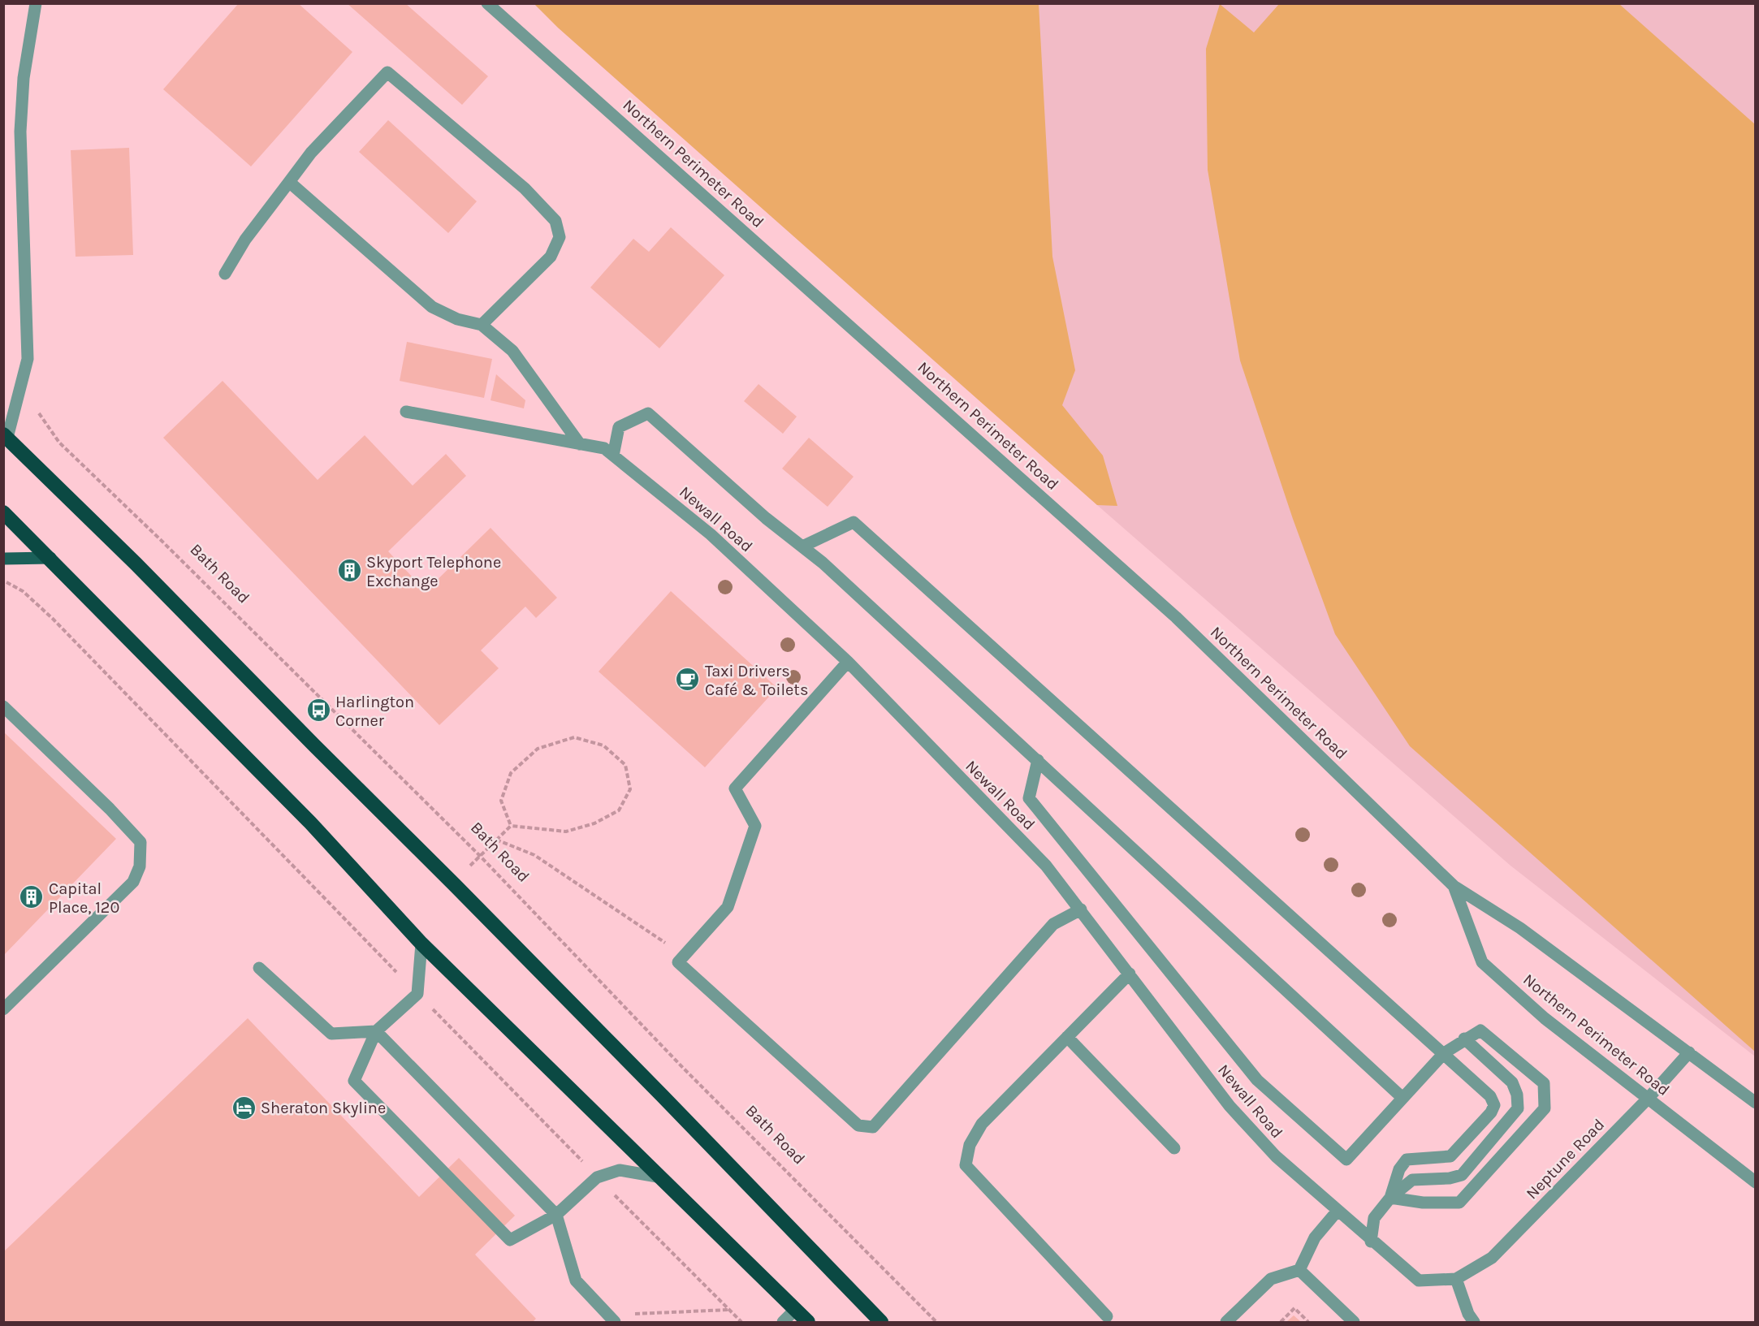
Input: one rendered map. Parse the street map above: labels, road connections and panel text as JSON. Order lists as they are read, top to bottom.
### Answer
{
  "streets": {
    "street": ["Northern Perimeter Road", "Newall Road", "Neptune Road"],
    "path": ["Bath Road"]
  },
  "crossings": [
    ["Northern Perimeter Road", "Neptune Road"],
    ["Newall Road", "Neptune Road"]
  ],
  "places": {
    "building": ["Skyport Telephone Exchange", "Capital Place, 120"],
    "cafe": ["Taxi Drivers Café & Toilets"],
    "bus stop": ["Harlington Corner"],
    "hotel": ["Sheraton Skyline"]
  }
}
